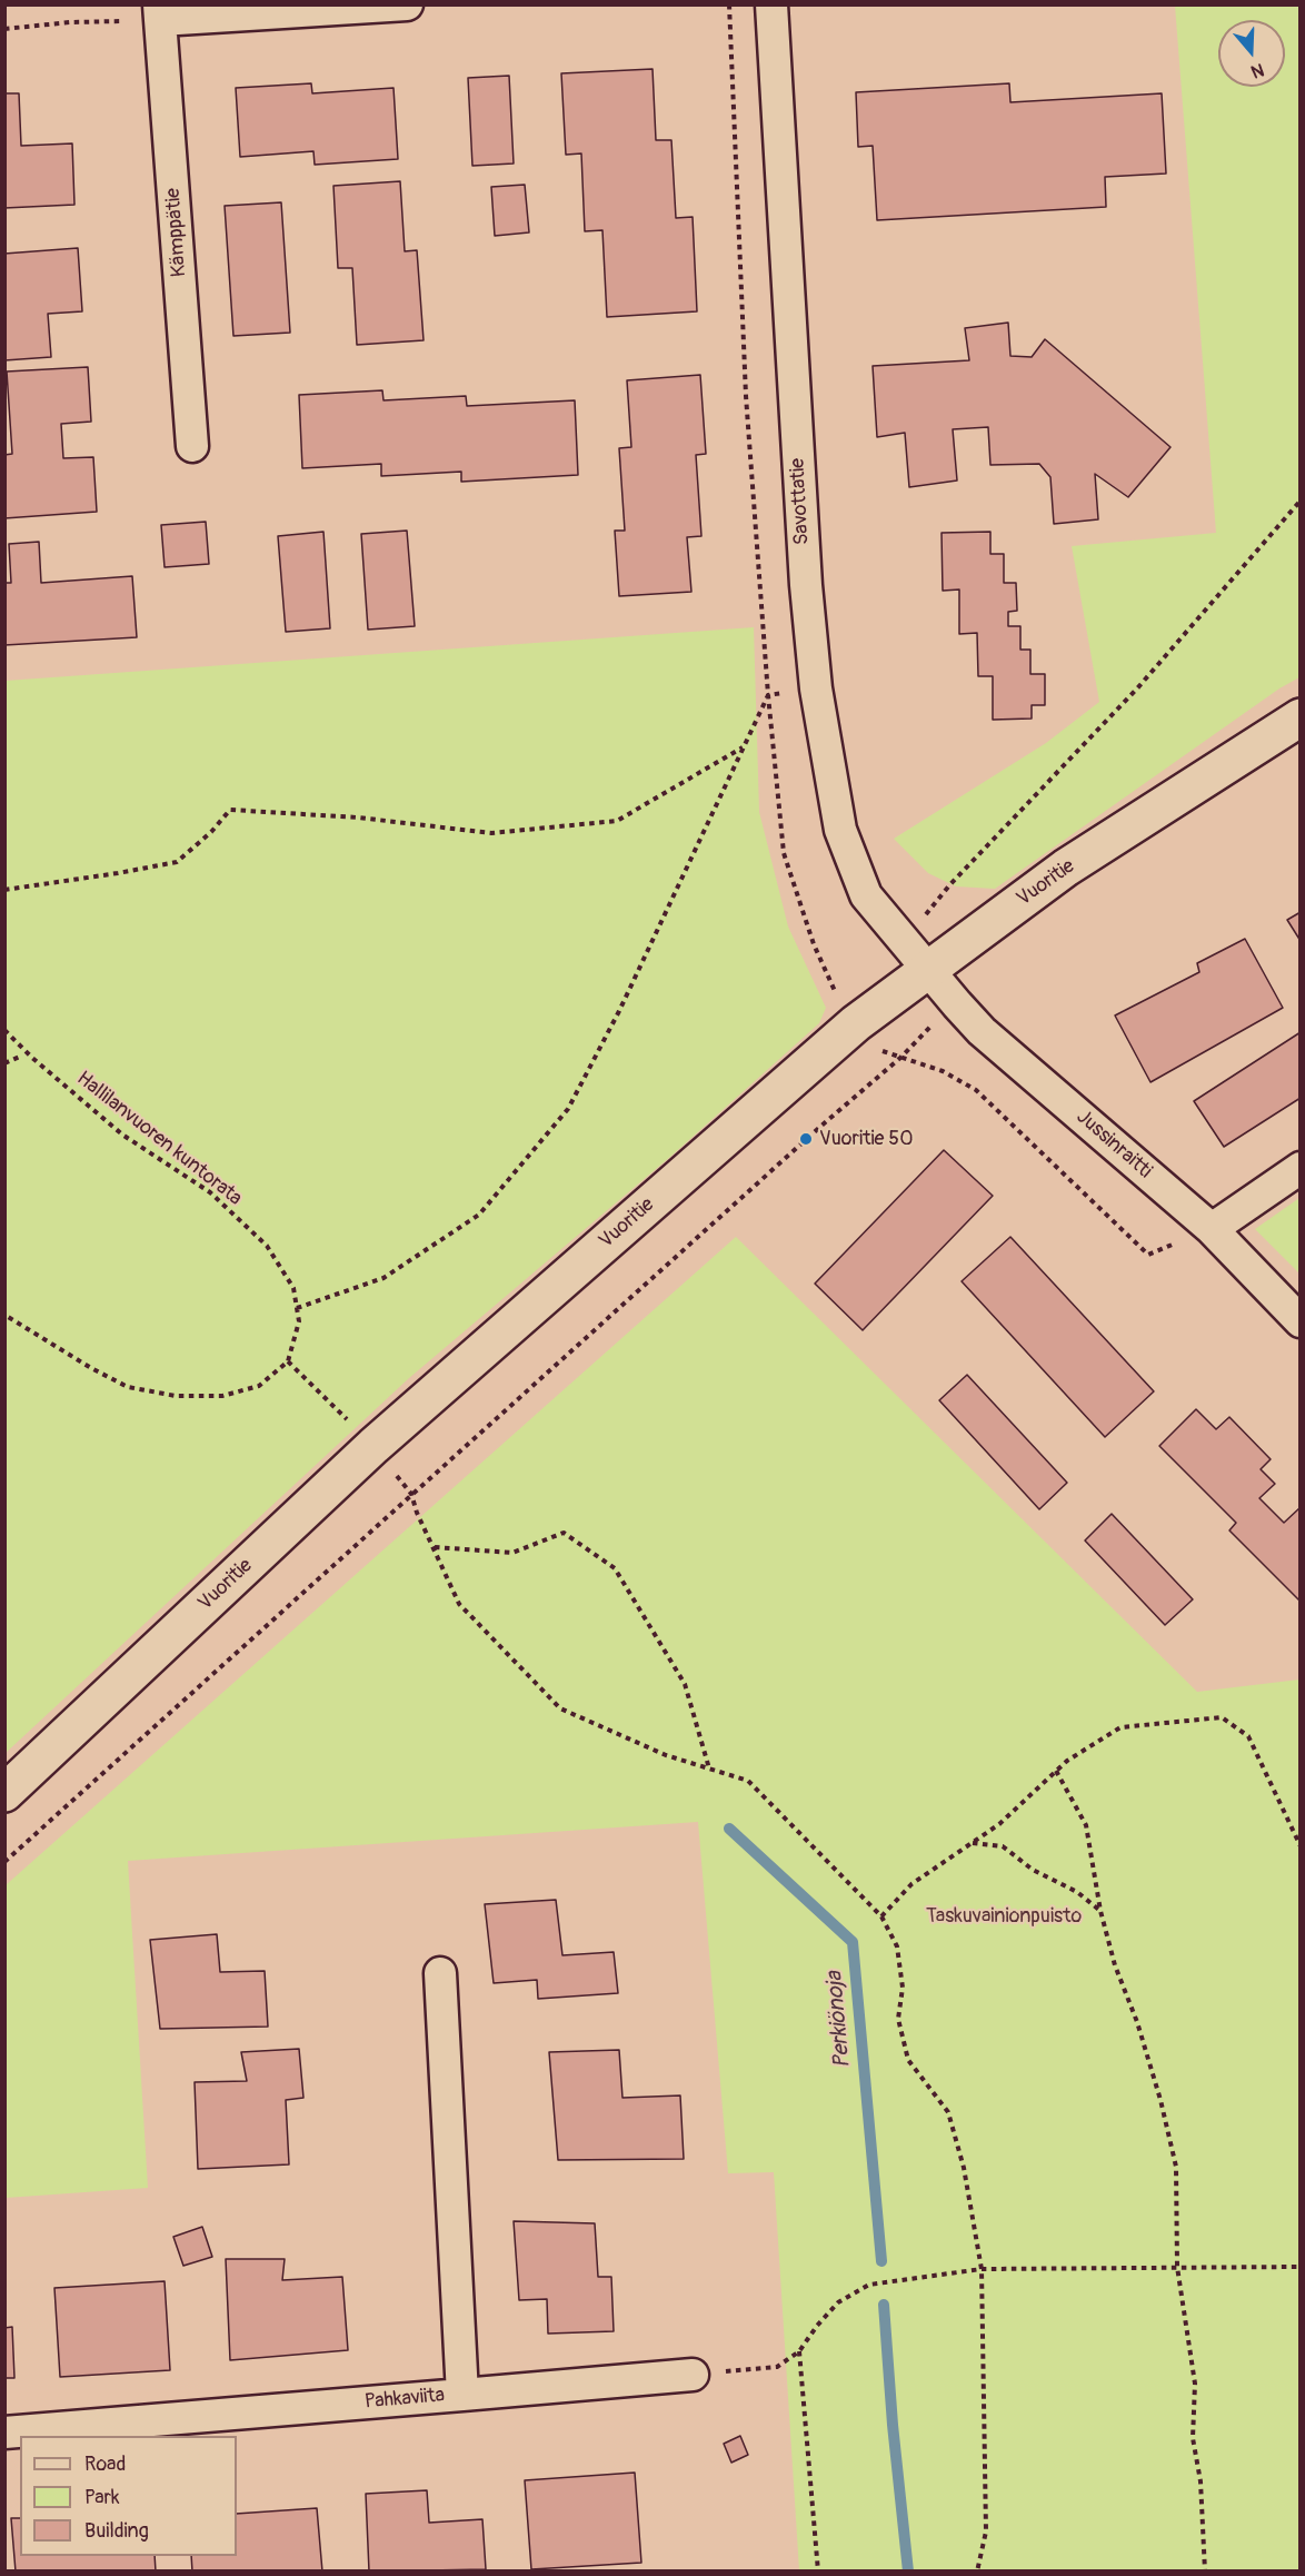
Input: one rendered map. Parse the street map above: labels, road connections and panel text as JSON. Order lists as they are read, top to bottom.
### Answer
{
  "streets": {
    "street": [
      "Kämppätie",
      "Savottatie",
      "Vuoritie",
      "Jussinraitti",
      "Pahkaviita"
    ],
    "path": ["Hallilanvuoren kuntorata"]
  },
  "crossings": [
    ["Savottatie", "Vuoritie"],
    ["Savottatie", "Jussinraitti"],
    ["Vuoritie", "Jussinraitti"]
  ],
  "water": ["Perkiönoja"],
  "parks": ["Taskuvainionpuisto"],
  "places": ["Vuoritie 50"],
  "legend": ["Road", "Park", "Building"],
  "north": "bottom"
}
